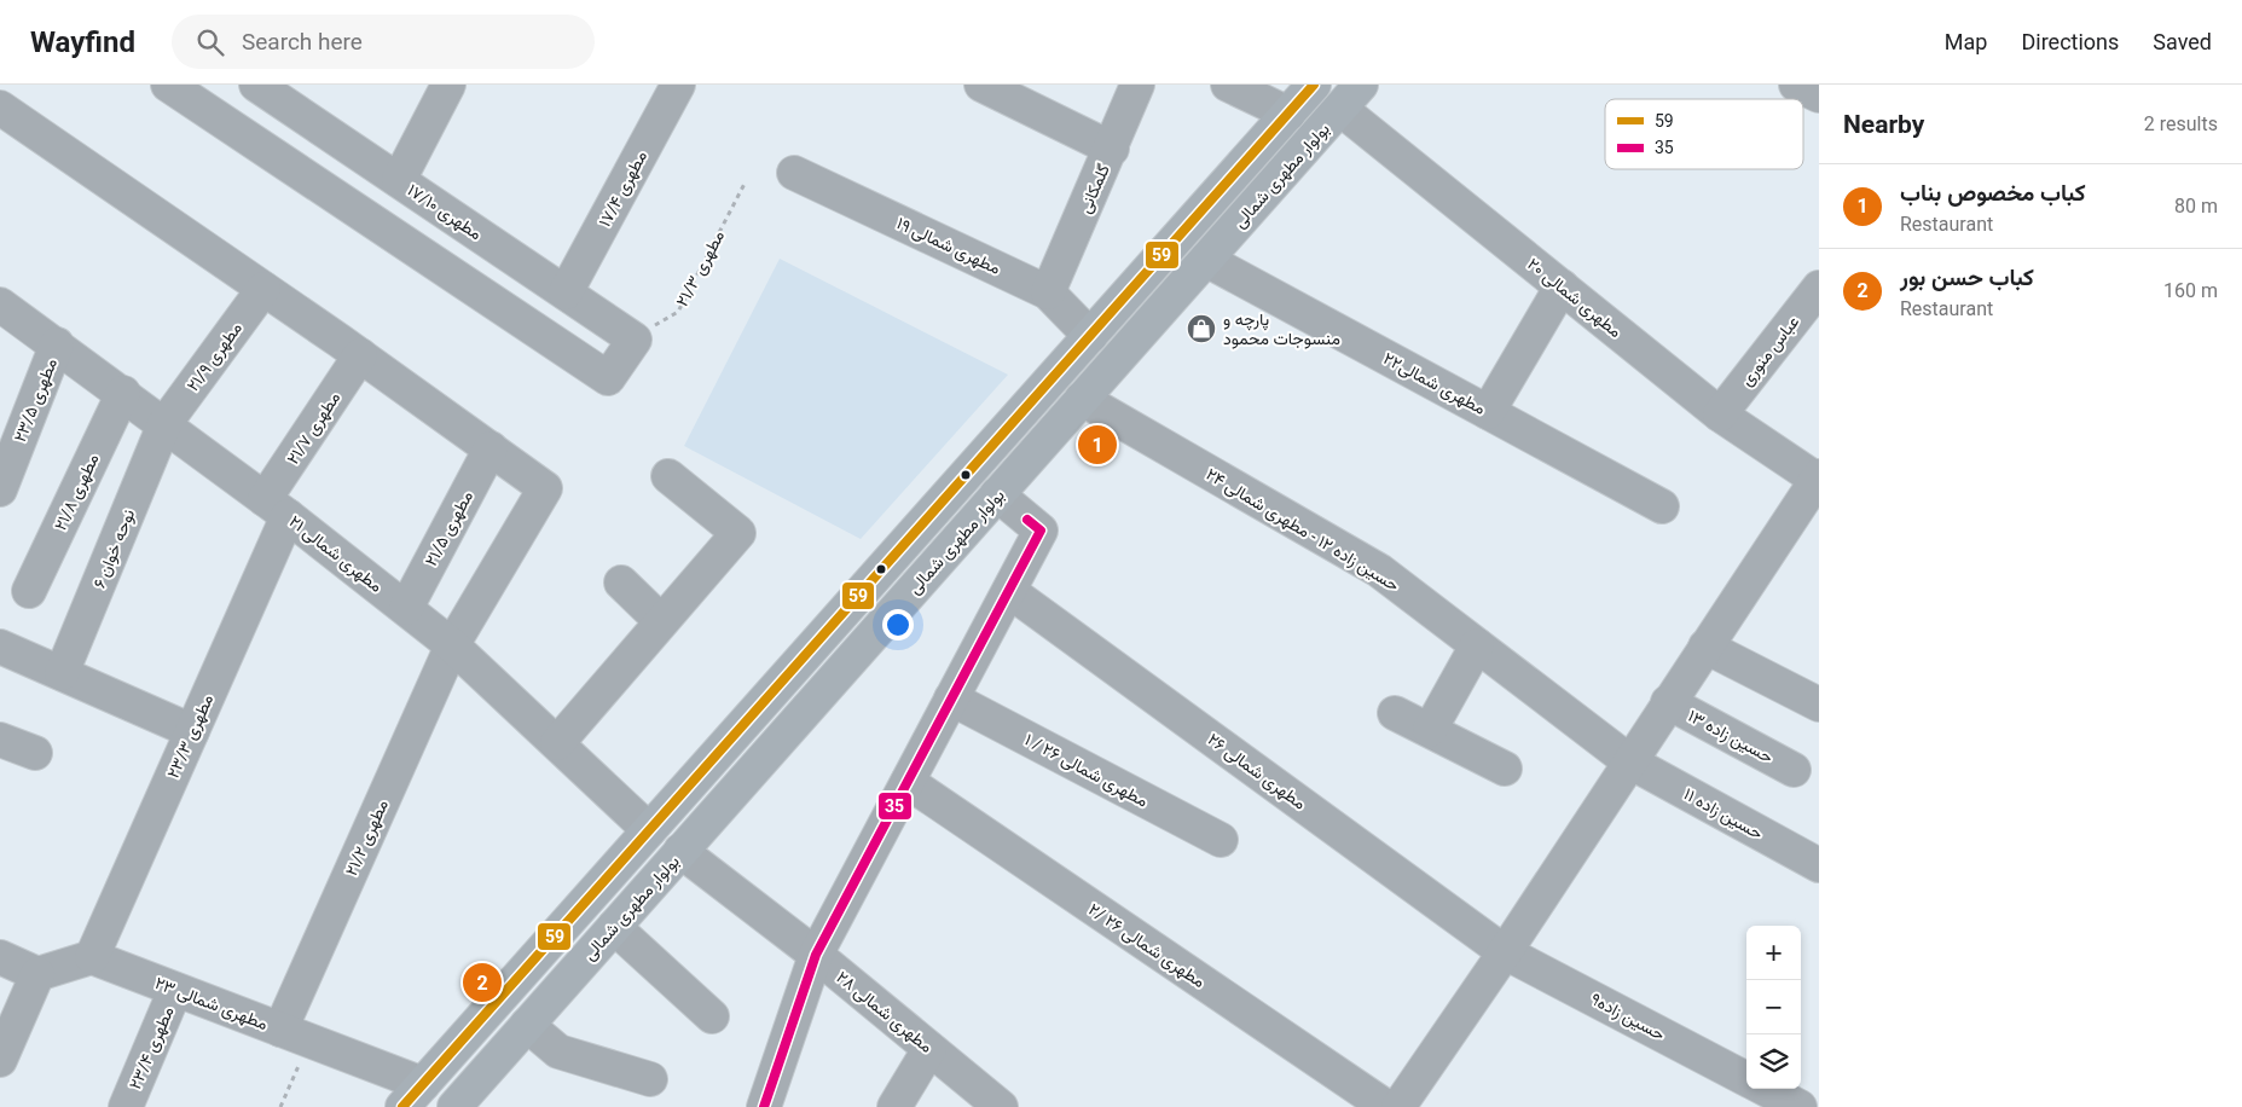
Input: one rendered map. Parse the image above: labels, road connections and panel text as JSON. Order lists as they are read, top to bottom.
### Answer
{
  "streets": {
    "main road": ["بولوار مطهری شمالی"],
    "street": [
      "مطهری ۱۷/۴",
      "گلمکانی",
      "مطهری ۱۷/۱۰",
      "مطهری شمالی ۱۹",
      "مطهری شمالی ۲۰",
      "عباس منوری",
      "مطهری ۲۱/۹",
      "مطهری شمالی۲۲",
      "مطهری ۲۳/۵",
      "مطهری ۲۱/۷",
      "مطهری ۲۱/۸",
      "مطهری ۲۱/۵",
      "حسین زاده ۱۲ - مطهری شمالی ۲۴",
      "نوحه خوان ۶",
      "مطهری شمالی ۲۱",
      "مطهری ۲۳/۳",
      "حسین زاده ۱۳",
      "مطهری شمالی ۲۶ / ۱",
      "مطهری شمالی ۲۶",
      "حسین زاده ۱۱",
      "مطهری ۲۱/۲",
      "مطهری شمالی ۲۶ /۲",
      "مطهری شمالی ۲۳",
      "مطهری شمالی ۲۸",
      "حسین زاده۹",
      "مطهری ۲۳/۴"
    ],
    "path": ["مطهری ۲۱/۳"]
  },
  "crossings": [
    ["بولوار مطهری شمالی", "مطهری شمالی ۲۰"],
    ["بولوار مطهری شمالی", "مطهری شمالی۲۲"],
    ["بولوار مطهری شمالی", "حسین زاده ۱۲ - مطهری شمالی ۲۴"],
    ["بولوار مطهری شمالی", "مطهری شمالی ۲۸"],
    ["مطهری ۱۷/۴", "مطهری ۱۷/۱۰"],
    ["گلمکانی", "مطهری شمالی ۱۹"],
    ["مطهری ۱۷/۱۰", "مطهری ۲۱/۳"],
    ["مطهری شمالی ۲۰", "عباس منوری"],
    ["مطهری ۲۱/۹", "نوحه خوان ۶"],
    ["مطهری ۲۱/۹", "مطهری شمالی ۲۱"],
    ["مطهری ۲۳/۵", "مطهری شمالی ۲۱"],
    ["مطهری ۲۱/۷", "مطهری شمالی ۲۱"],
    ["مطهری ۲۱/۷", "مطهری ۲۳/۳"],
    ["مطهری ۲۱/۸", "مطهری شمالی ۲۱"],
    ["مطهری ۲۱/۵", "مطهری شمالی ۲۱"],
    ["حسین زاده ۱۲ - مطهری شمالی ۲۴", "حسین زاده ۱۱"],
    ["نوحه خوان ۶", "مطهری شمالی ۲۱"],
    ["مطهری شمالی ۲۱", "مطهری ۲۳/۳"],
    ["مطهری شمالی ۲۱", "مطهری ۲۱/۲"],
    ["مطهری ۲۳/۳", "مطهری شمالی ۲۳"],
    ["مطهری شمالی ۲۶", "حسین زاده۹"],
    ["مطهری ۲۱/۲", "مطهری شمالی ۲۳"],
    ["مطهری شمالی ۲۳", "مطهری ۲۳/۴"]
  ],
  "places": {
    "shop": ["پارچه و منسوجات محمود"]
  },
  "lines": ["transit line 59", "transit line 35"],
  "legend": ["59", "35"],
  "page": {
    "header": "Wayfind",
    "search": "Search here",
    "nav": ["Map", "Directions", "Saved"],
    "heading": ["Nearby", "2 results"],
    "list": [
      {
        "mark": "1",
        "name": "كباب مخصوص بناب",
        "note": "Restaurant",
        "value": "80 m"
      },
      {
        "mark": "2",
        "name": "كباب حسن بور",
        "note": "Restaurant",
        "value": "160 m"
      }
    ],
    "pins": ["1", "2"],
    "map_buttons": ["+", "−"]
  }
}
